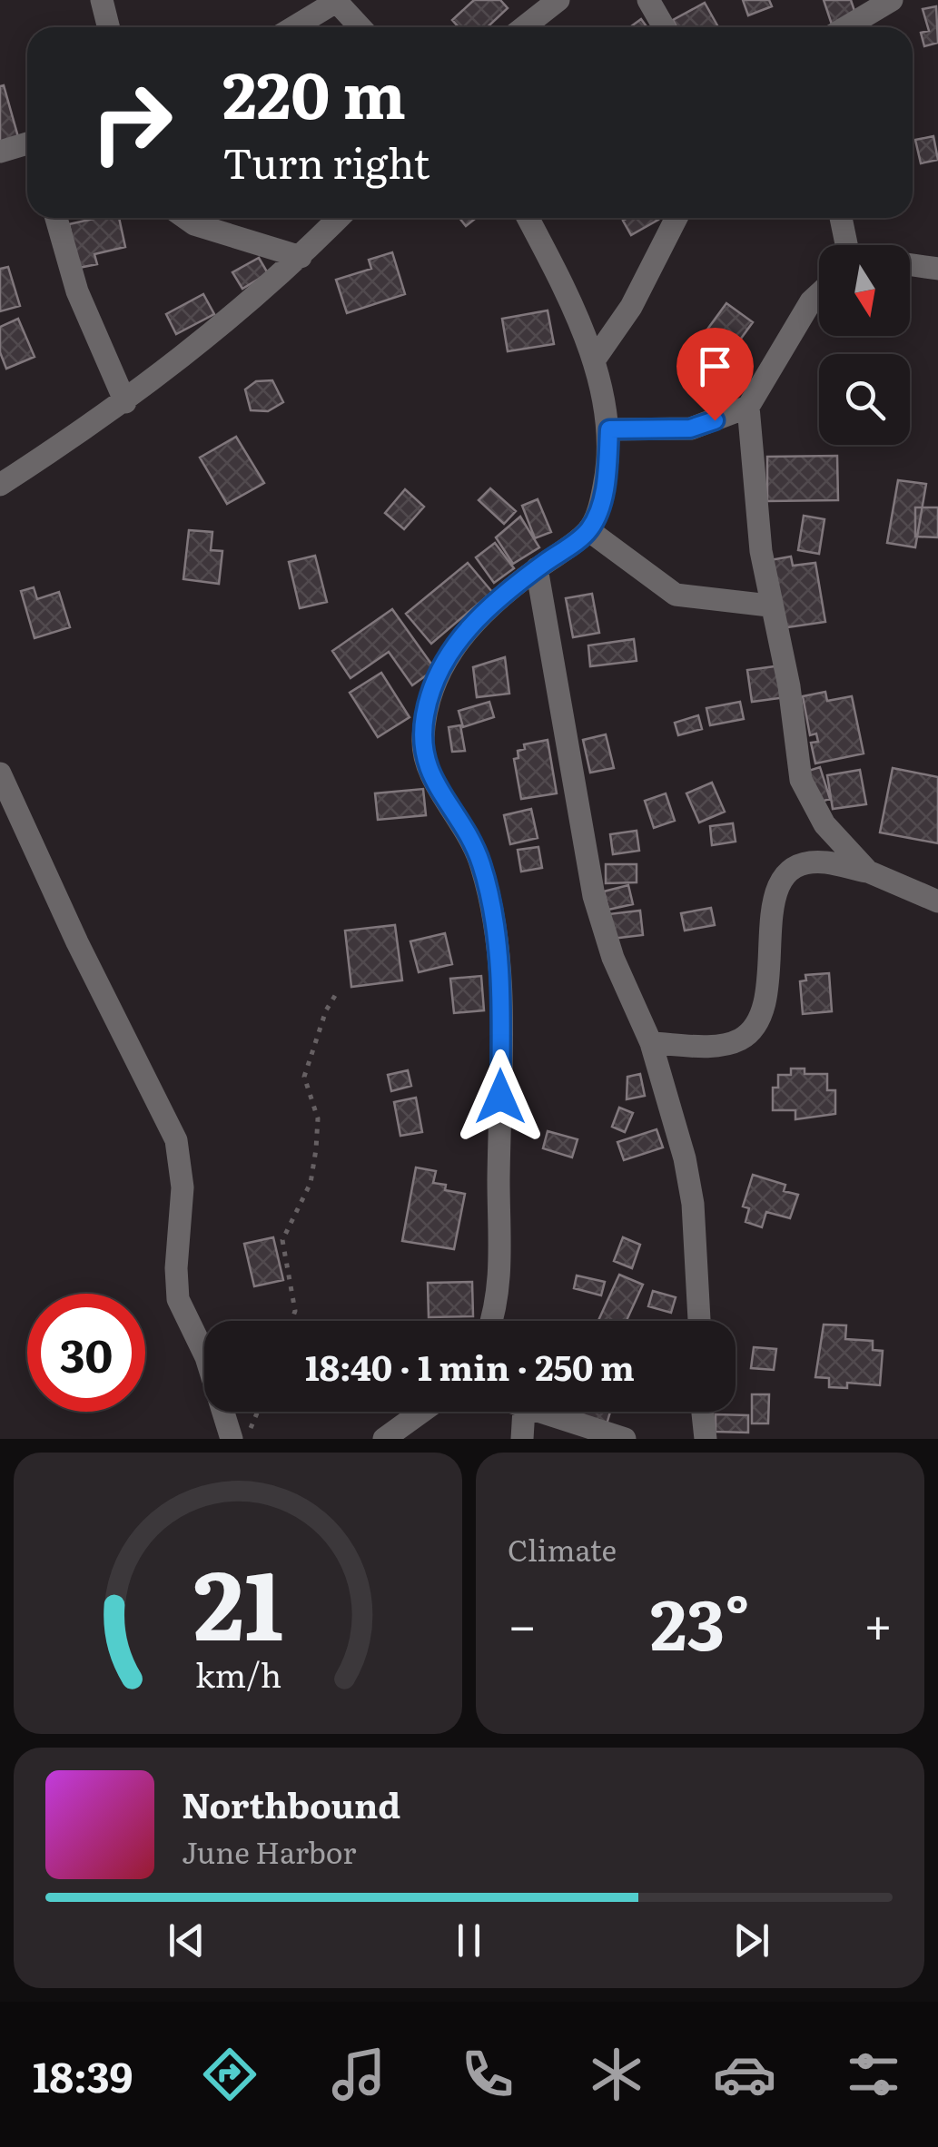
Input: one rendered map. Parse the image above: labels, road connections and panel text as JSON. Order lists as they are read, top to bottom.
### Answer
{
  "north": "bottom",
  "page": {
    "turn": ["220 m", "Turn right"],
    "limit": "30",
    "trip": "18:40 · 1 min · 250 m",
    "tile": "Climate",
    "heat": ["−", "23°", "+"],
    "song": ["Northbound", "June Harbor"],
    "tabs": "18:39",
    "gauge": ["21", "km/h"]
  }
}
